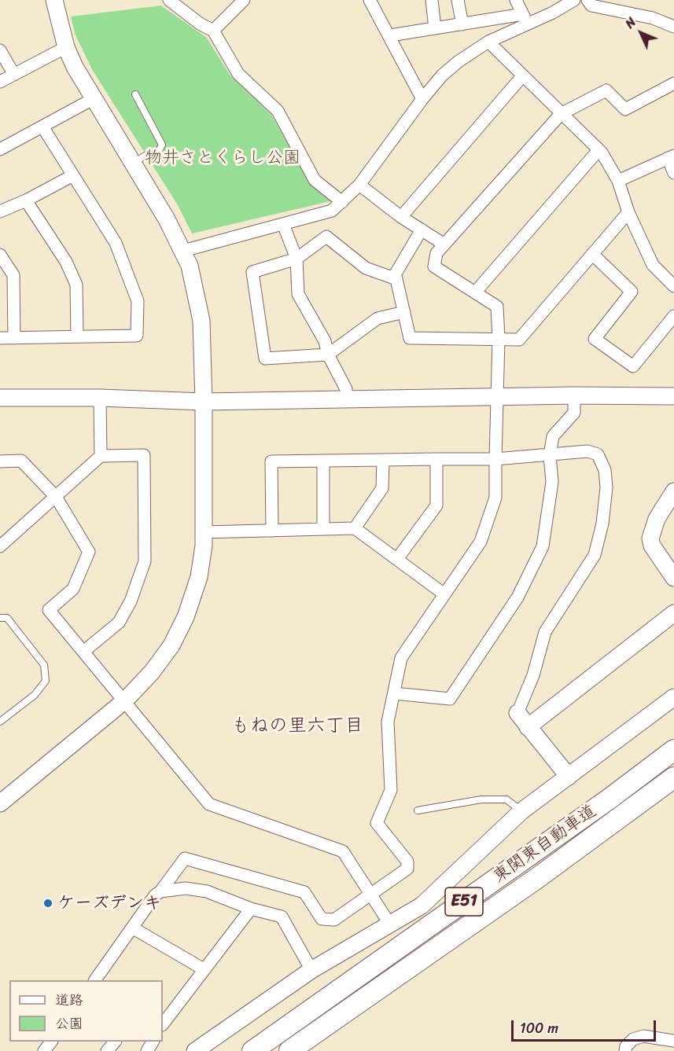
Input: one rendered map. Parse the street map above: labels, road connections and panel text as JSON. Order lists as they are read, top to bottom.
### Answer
{
  "streets": {
    "highway": ["東関東自動車道", "E51"]
  },
  "districts": ["もねの里六丁目"],
  "parks": ["物井さとくらし公園"],
  "places": ["ケーズデンキ"],
  "legend": ["道路", "公園"],
  "scale_bar": "100 m",
  "north": "top left"
}
